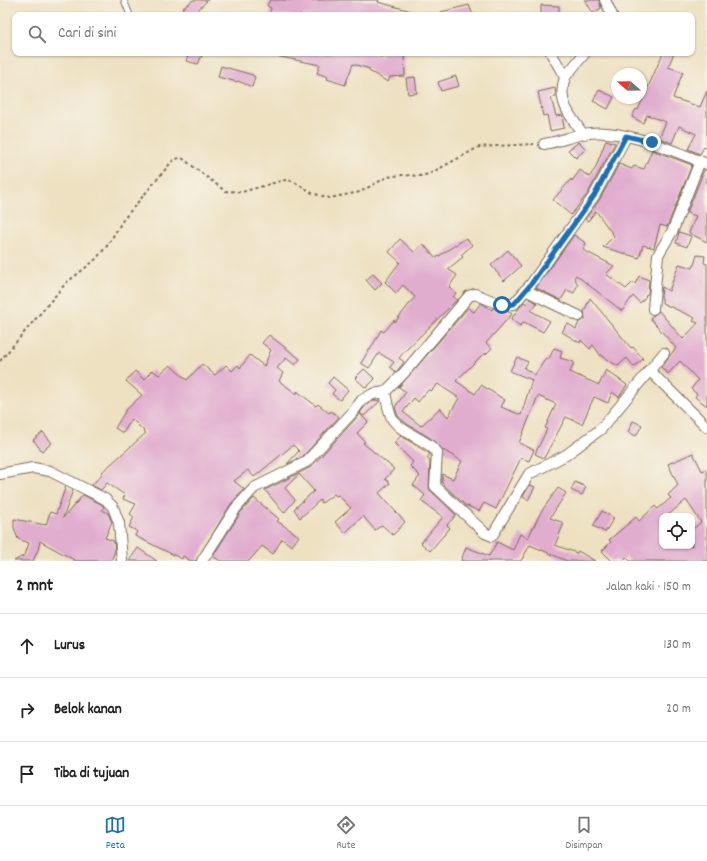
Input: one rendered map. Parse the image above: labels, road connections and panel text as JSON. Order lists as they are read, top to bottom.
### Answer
{
  "north": "left",
  "page": {
    "search": "Cari di sini",
    "heading": ["2 mnt", "Jalan kaki · 150 m"],
    "list": [
      ["Lurus", "130 m"],
      ["Belok kanan", "20 m"],
      "Tiba di tujuan"
    ],
    "nav": ["Peta", "Rute", "Disimpan"]
  }
}
